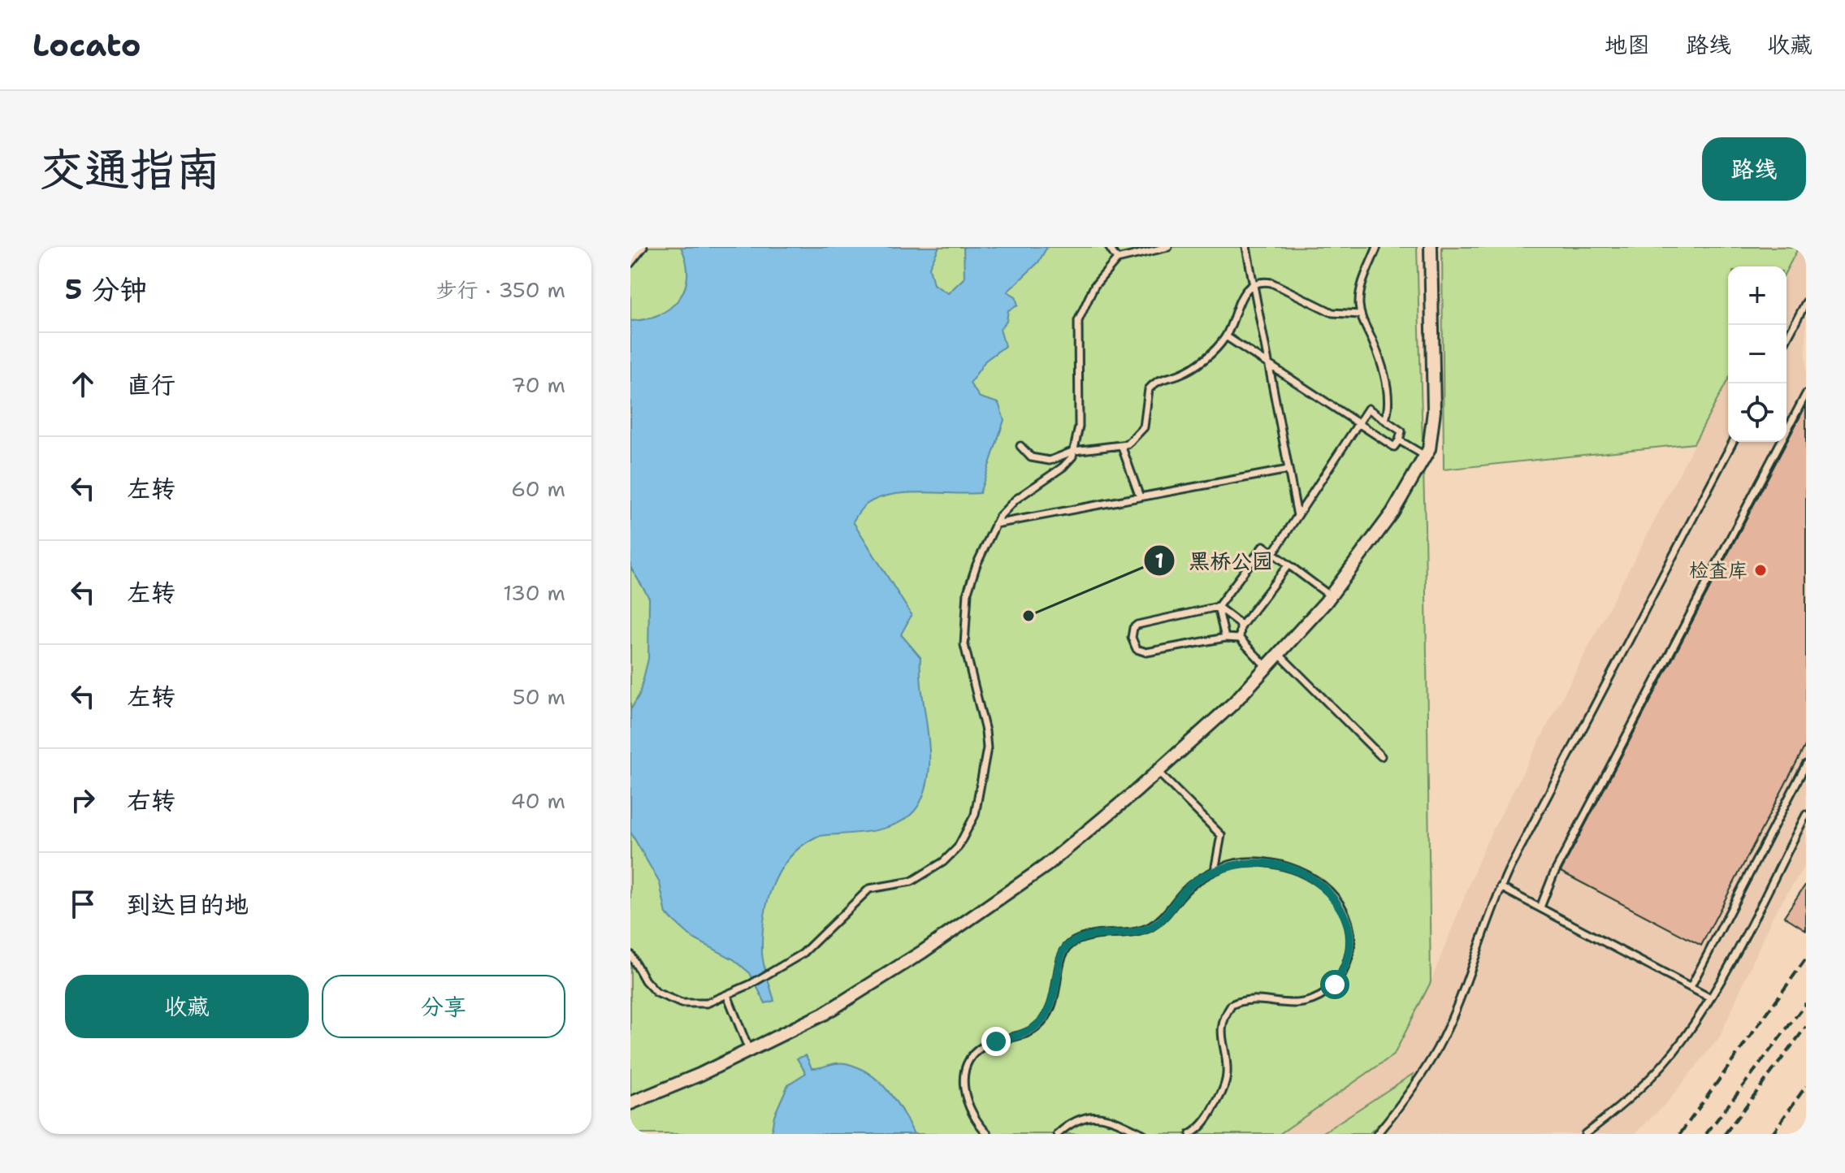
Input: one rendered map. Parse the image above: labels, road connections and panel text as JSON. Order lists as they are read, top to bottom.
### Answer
{
  "places": ["检查库", "黑桥公园"],
  "page": {
    "header": "Locato",
    "nav": ["地图", "路线", "收藏"],
    "buttons": [
      "路线",
      ["收藏", "分享"]
    ],
    "title": "交通指南",
    "heading": ["5 分钟", "步行 · 350 m"],
    "map_buttons": ["+", "−"],
    "list": [
      ["直行", "70 m"],
      ["左转", "60 m"],
      ["左转", "130 m"],
      ["左转", "50 m"],
      ["右转", "40 m"],
      "到达目的地"
    ]
  }
}
